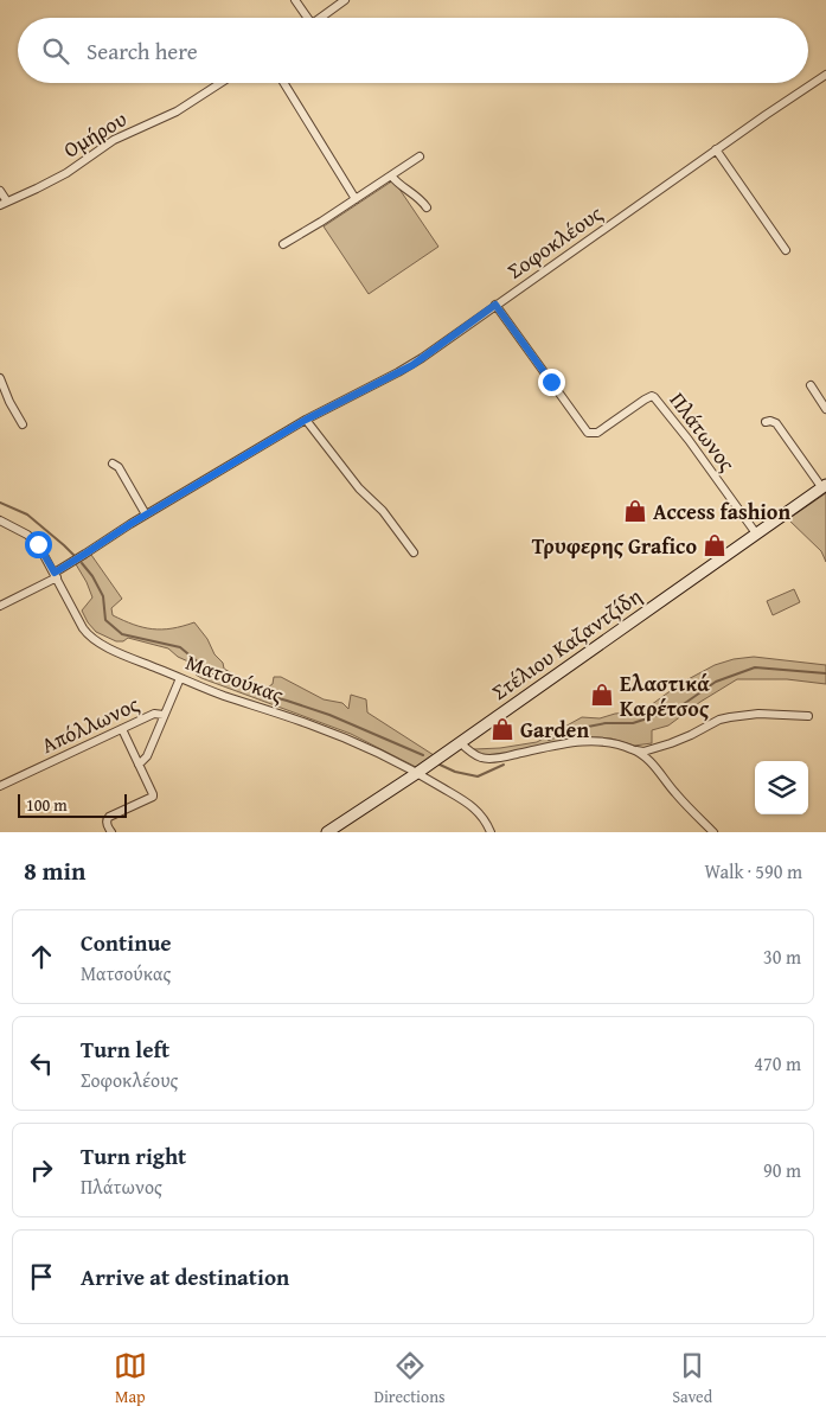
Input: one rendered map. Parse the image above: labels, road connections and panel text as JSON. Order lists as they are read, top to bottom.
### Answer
{
  "streets": {
    "main road": ["Στέλιου Καζαντζίδη"],
    "street": [
      "Ομήρου",
      "Σοφοκλέους",
      "Πλάτωνος",
      "Ματσούκας",
      "Απόλλωνος"
    ]
  },
  "crossings": [
    ["Σοφοκλέους", "Πλάτωνος"],
    ["Σοφοκλέους", "Ματσούκας"],
    ["Πλάτωνος", "Στέλιου Καζαντζίδη"],
    ["Στέλιου Καζαντζίδη", "Ματσούκας"]
  ],
  "places": {
    "shop": [
      "Access fashion",
      "Τρυφερης Grafico",
      "Ελαστικά Καρέτσος",
      "Garden"
    ]
  },
  "scale_bar": "100 m",
  "page": {
    "search": "Search here",
    "scale": "100 m",
    "heading": ["8 min", "Walk · 590 m"],
    "list": [
      ["Continue", "Ματσούκας", "30 m"],
      ["Turn left", "Σοφοκλέους", "470 m"],
      ["Turn right", "Πλάτωνος", "90 m"],
      "Arrive at destination"
    ],
    "nav": ["Map", "Directions", "Saved"]
  }
}
